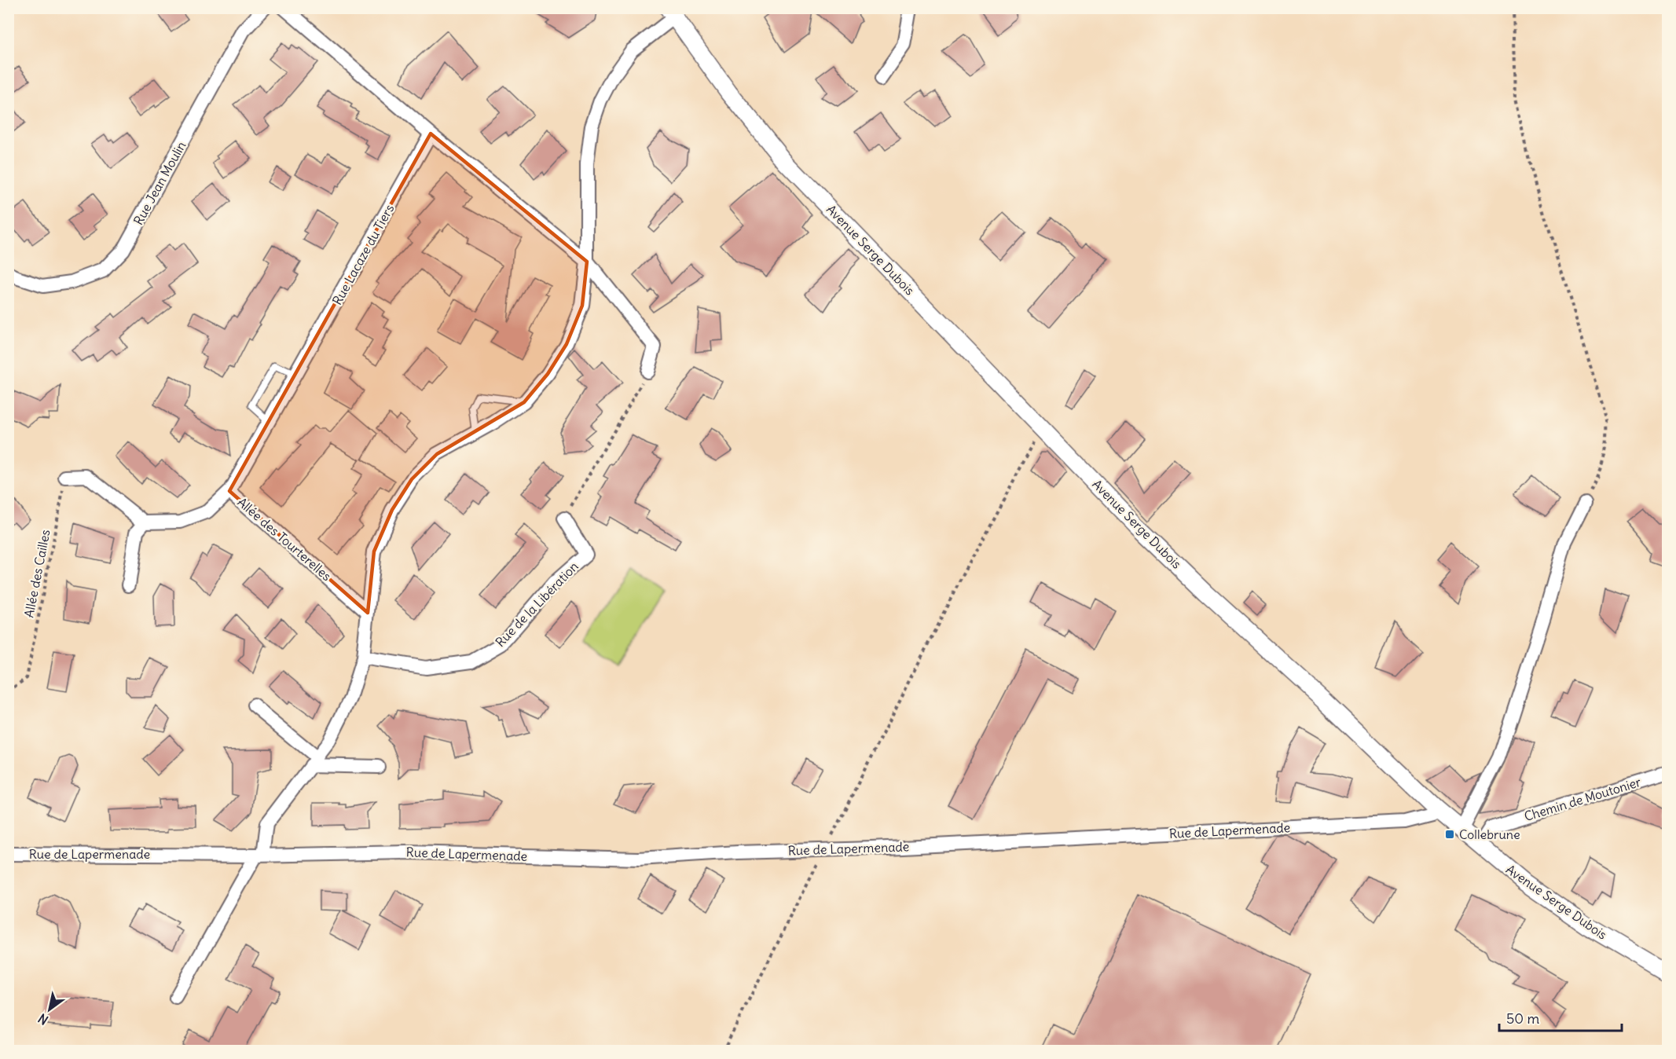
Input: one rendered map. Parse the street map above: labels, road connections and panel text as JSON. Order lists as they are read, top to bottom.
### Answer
{
  "streets": {
    "street": [
      "Rue Jean Moulin",
      "Avenue Serge Dubois",
      "Rue Lacaze du Tiers",
      "Allée des Tourterelles",
      "Rue de la Libération",
      "Chemin de Moutonier",
      "Rue de Lapermenade"
    ],
    "path": ["Allée des Cailles"]
  },
  "crossings": [
    ["Avenue Serge Dubois", "Chemin de Moutonier"],
    ["Avenue Serge Dubois", "Rue de Lapermenade"],
    ["Rue Lacaze du Tiers", "Allée des Tourterelles"]
  ],
  "places": {
    "transit": ["Collebrune"]
  },
  "scale_bar": "50 m",
  "north": "bottom left"
}
